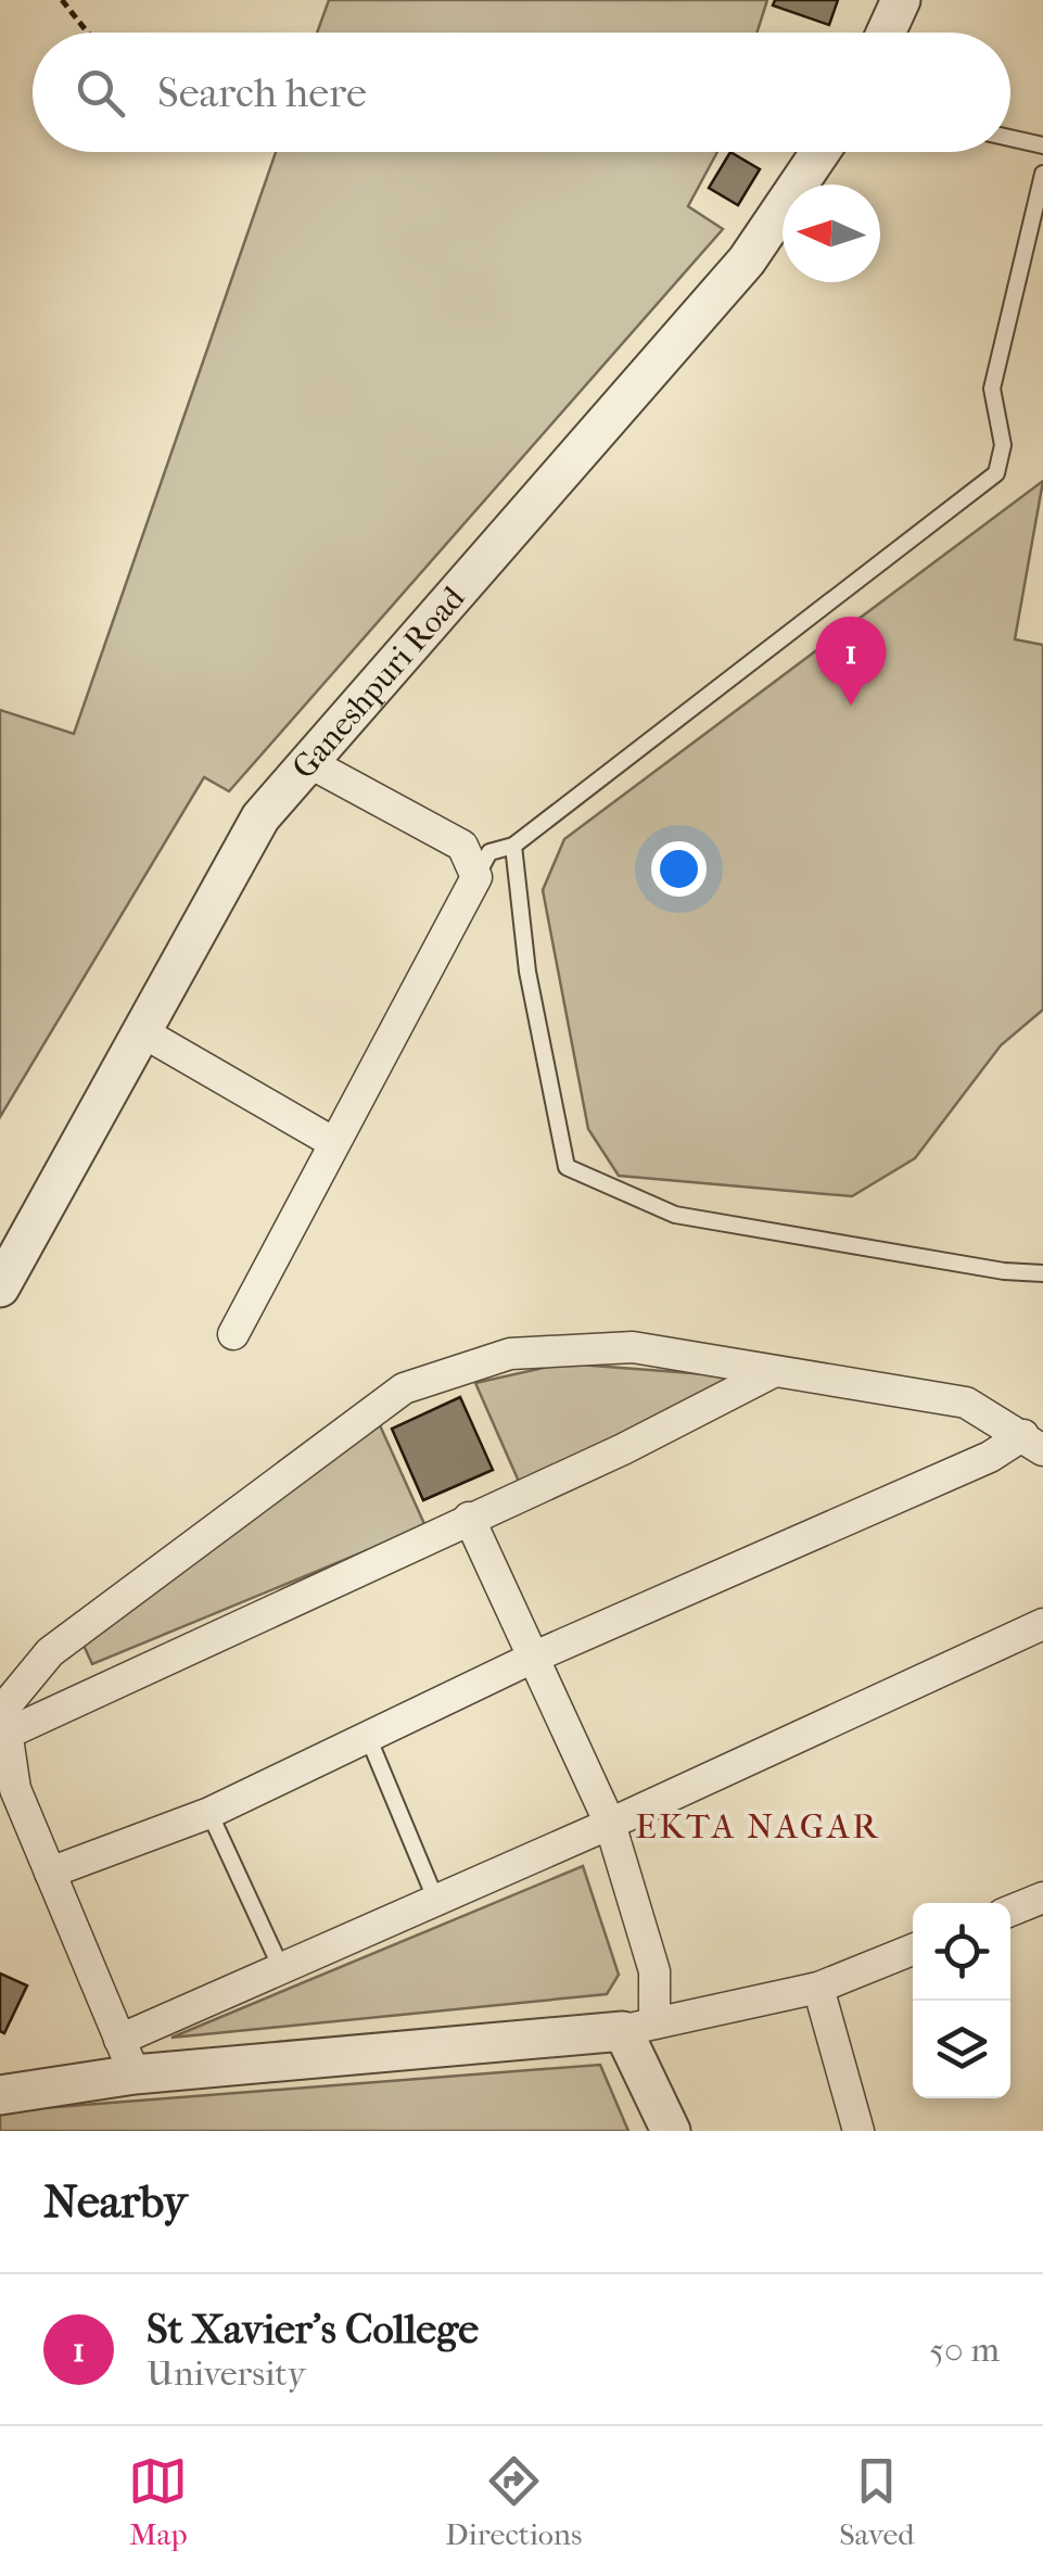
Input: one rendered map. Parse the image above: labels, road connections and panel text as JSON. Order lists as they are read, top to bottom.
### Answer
{
  "streets": {
    "street": ["Ganeshpuri Road"]
  },
  "districts": ["EKTA NAGAR"],
  "north": "left",
  "page": {
    "search": "Search here",
    "pins": "1",
    "heading": "Nearby",
    "list": [
      {
        "mark": "1",
        "name": "St Xavier's College",
        "note": "University",
        "value": "50 m"
      }
    ],
    "nav": ["Map", "Directions", "Saved"]
  }
}
